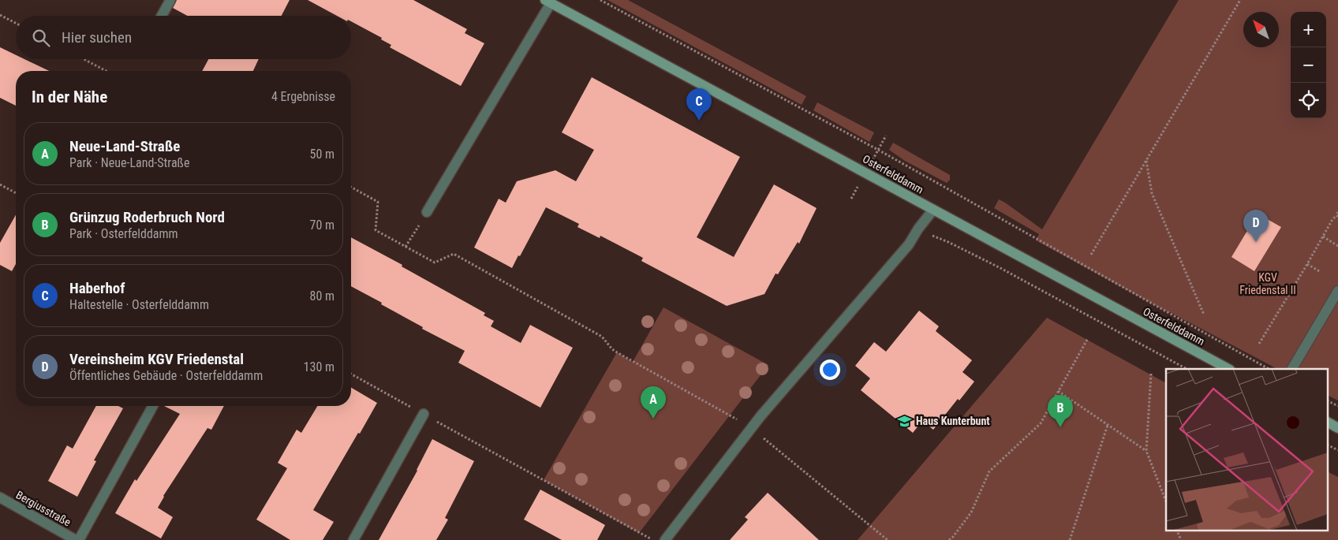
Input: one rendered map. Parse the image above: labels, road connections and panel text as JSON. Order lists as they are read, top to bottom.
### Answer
{
  "streets": {
    "street": ["Osterfelddamm", "Bergiusstraße"]
  },
  "parks": ["KGV Friedenstal II"],
  "places": {
    "school or university": ["Haus Kunterbunt"]
  },
  "north": "top left",
  "page": {
    "map_buttons": ["+", "−"],
    "search": "Hier suchen",
    "heading": ["In der Nähe", "4 Ergebnisse"],
    "pins": [
      "C",
      "D",
      "A",
      "B"
    ],
    "list": [
      {
        "mark": "A",
        "name": "Neue-Land-Straße",
        "note": "Park · Neue-Land-Straße",
        "value": "50 m"
      },
      {
        "mark": "B",
        "name": "Grünzug Roderbruch Nord",
        "note": "Park · Osterfelddamm",
        "value": "70 m"
      },
      {
        "mark": "C",
        "name": "Haberhof",
        "note": "Haltestelle · Osterfelddamm",
        "value": "80 m"
      },
      {
        "mark": "D",
        "name": "Vereinsheim KGV Friedenstal",
        "note": "Öffentliches Gebäude · Osterfelddamm",
        "value": "130 m"
      }
    ]
  }
}
